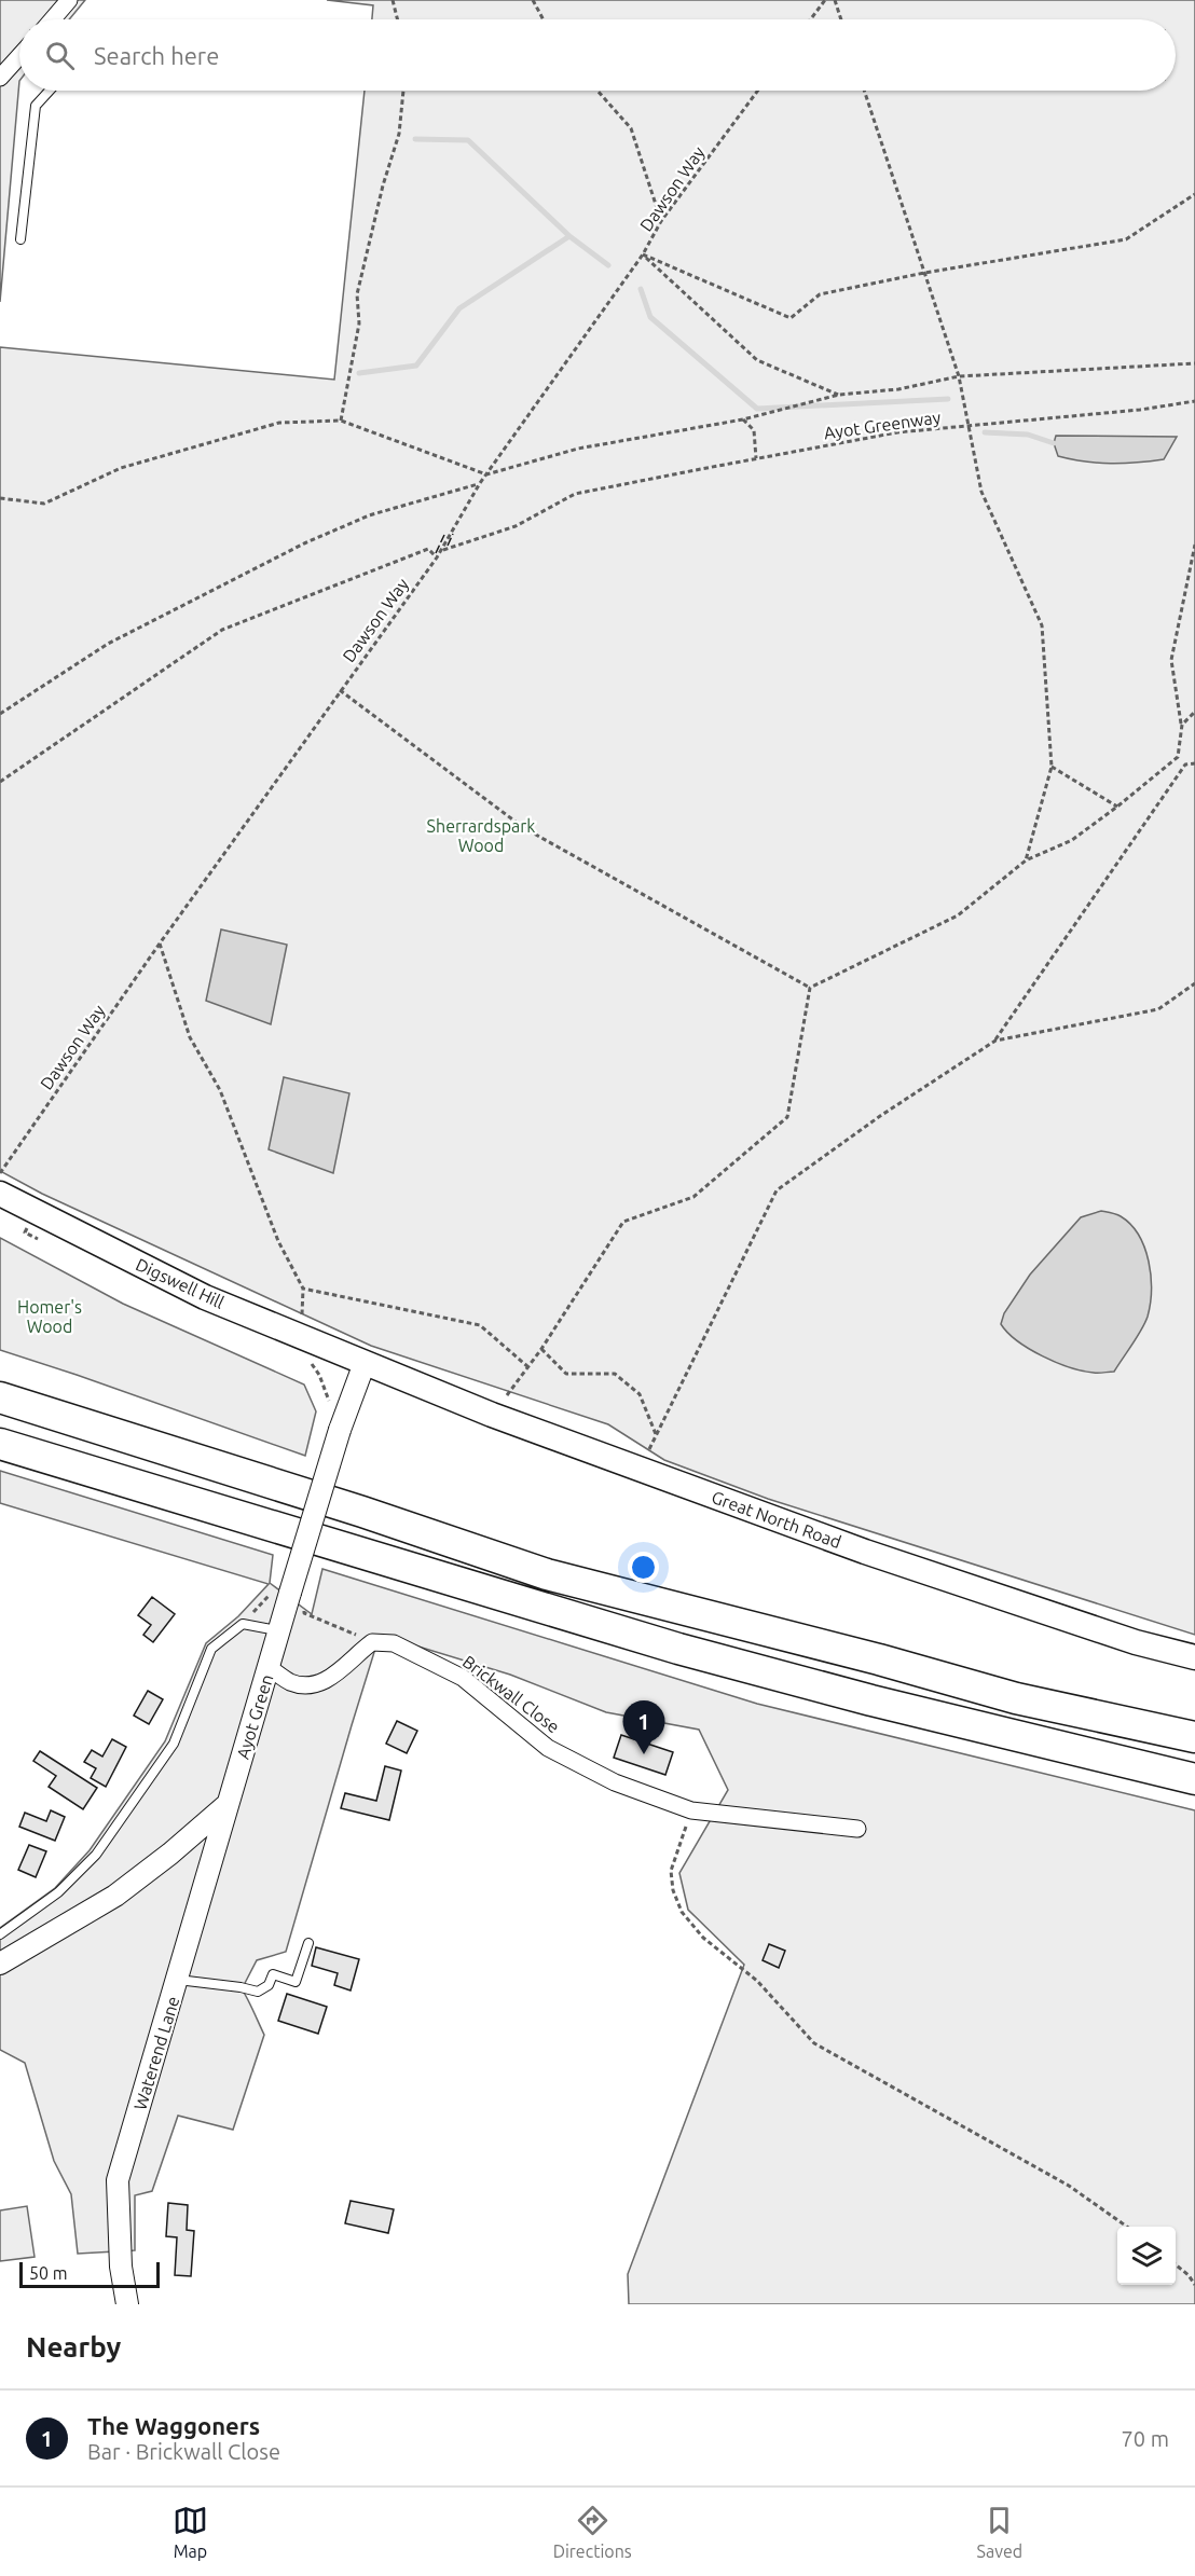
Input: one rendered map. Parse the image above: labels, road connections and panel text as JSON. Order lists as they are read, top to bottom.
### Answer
{
  "streets": {
    "main road": ["Digswell Hill", "Great North Road"],
    "street": ["Brickwall Close", "Ayot Green", "Waterend Lane"],
    "path": ["Dawson Way", "Ayot Greenway"]
  },
  "crossings": [
    ["Dawson Way", "Ayot Greenway"],
    ["Digswell Hill", "Great North Road"],
    ["Digswell Hill", "Ayot Green"],
    ["Great North Road", "Ayot Green"],
    ["Ayot Green", "Waterend Lane"]
  ],
  "parks": ["Sherrardspark Wood", "Homer's Wood"],
  "scale_bar": "50 m",
  "page": {
    "search": "Search here",
    "pins": "1",
    "scale": "50 m",
    "heading": "Nearby",
    "list": [
      {
        "mark": "1",
        "name": "The Waggoners",
        "note": "Bar · Brickwall Close",
        "value": "70 m"
      }
    ],
    "nav": ["Map", "Directions", "Saved"]
  }
}
